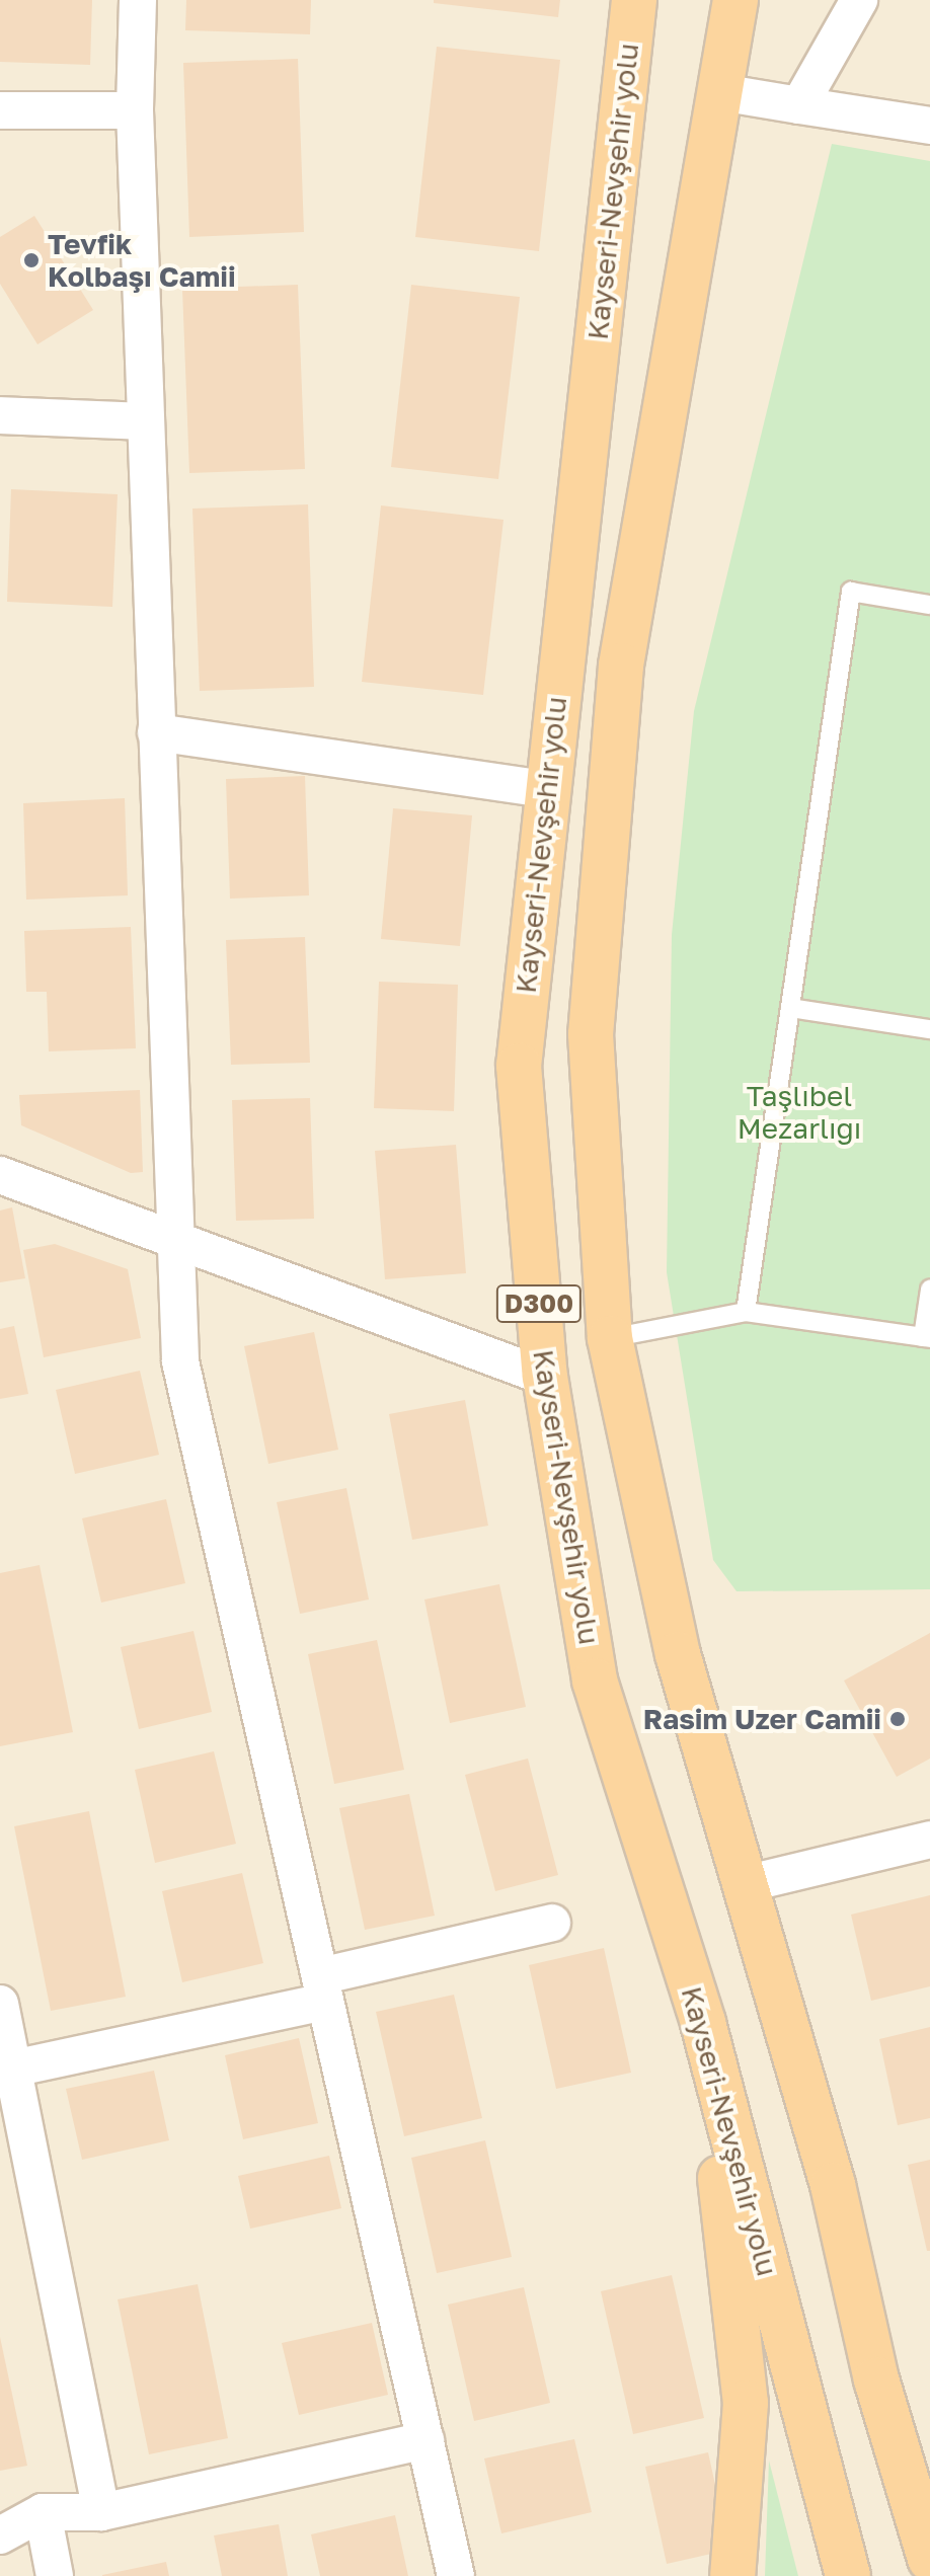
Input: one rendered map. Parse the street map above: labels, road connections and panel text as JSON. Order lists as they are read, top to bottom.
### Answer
{
  "streets": {
    "highway": ["Kayseri-Nevşehir yolu", "D300"]
  },
  "parks": ["Taşlıbel Mezarlığı"],
  "places": ["Tevfik Kolbaşı Camii", "Rasim Uzer Camii"]
}
